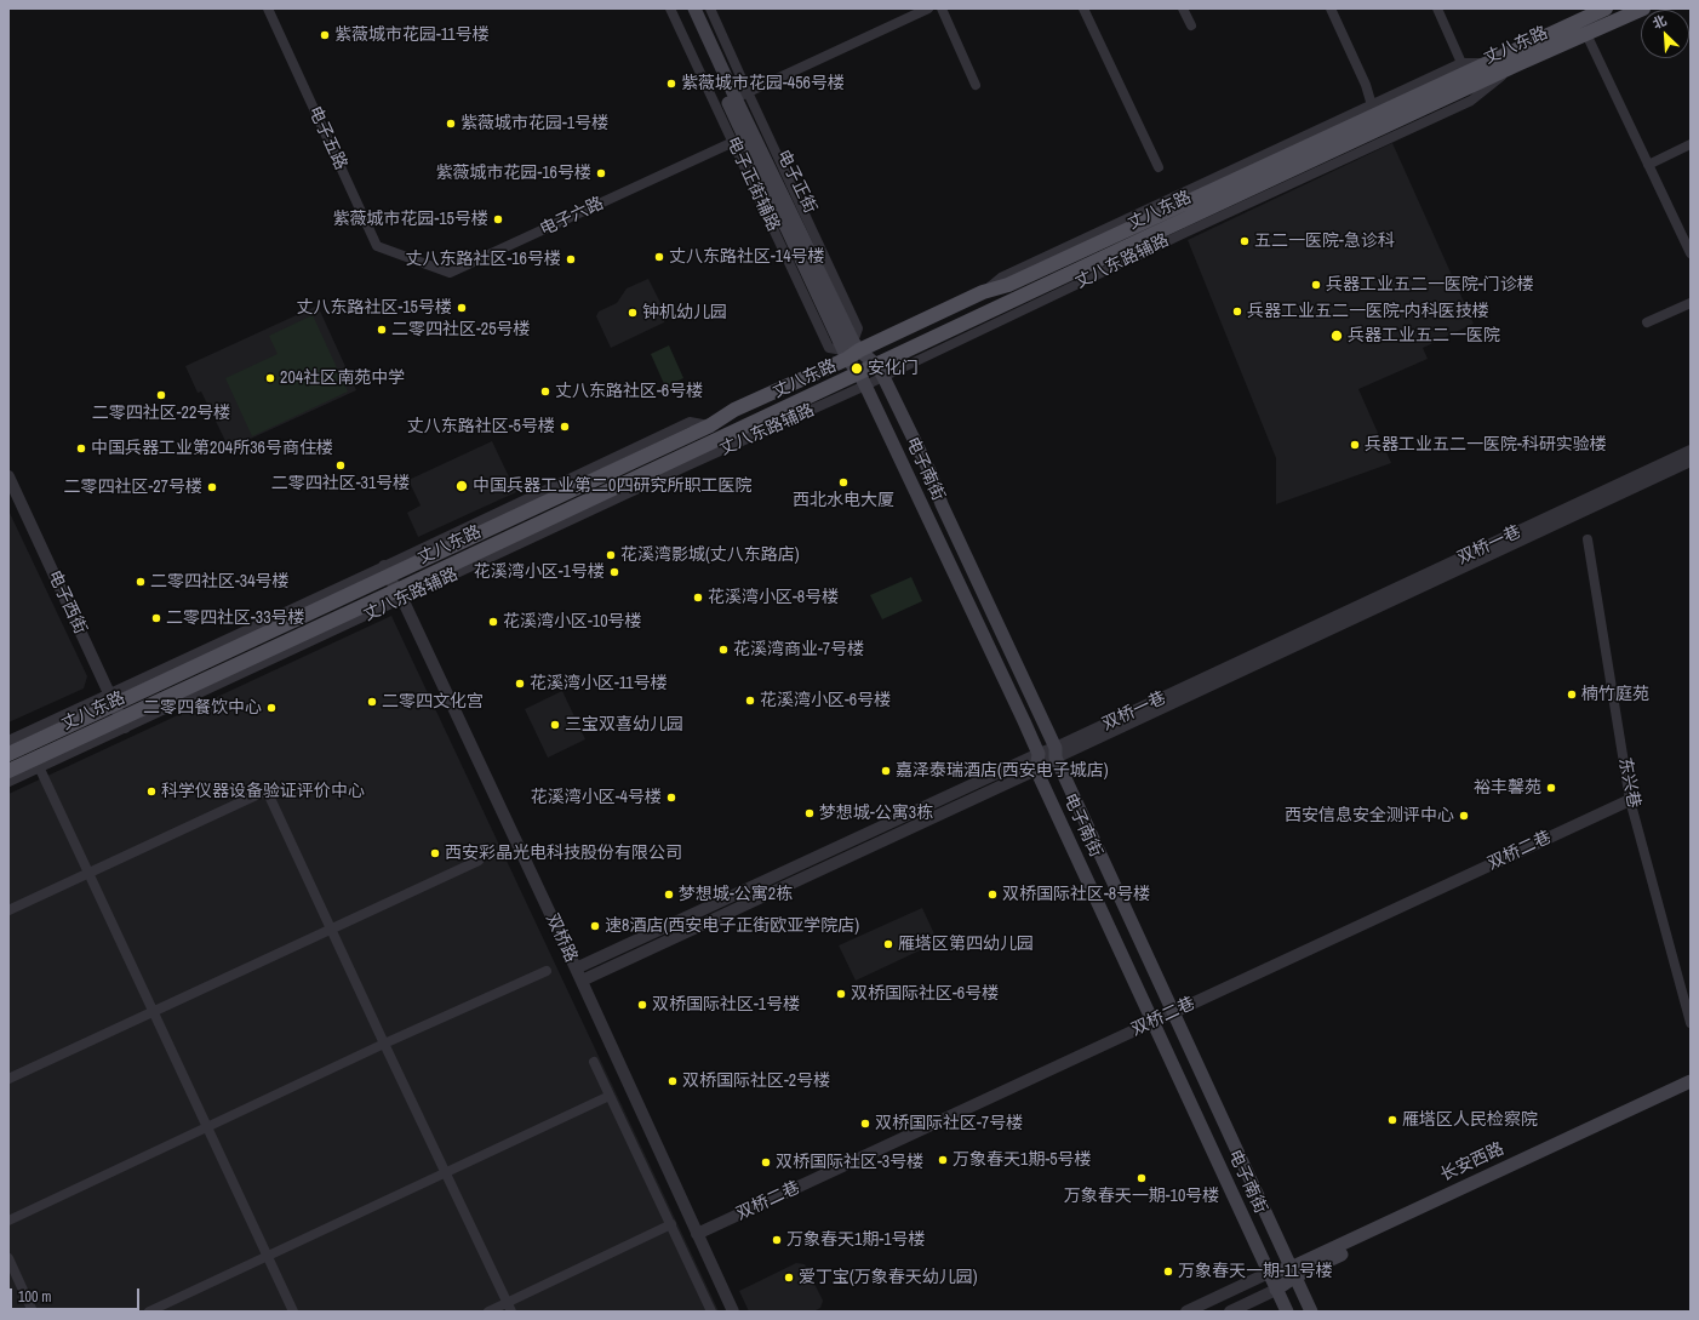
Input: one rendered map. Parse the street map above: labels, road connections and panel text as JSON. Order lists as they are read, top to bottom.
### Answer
{
  "streets": {
    "main road": [
      "丈八东路",
      "电子正街",
      "电子南街",
      "长安西路"
    ],
    "street": [
      "电子五路",
      "电子正街辅路",
      "电子六路",
      "双桥一巷",
      "电子西街",
      "东兴巷",
      "双桥二巷",
      "双桥路"
    ]
  },
  "crossings": [
    ["丈八东路", "电子正街"],
    ["丈八东路", "电子南街"],
    ["丈八东路", "电子西街"],
    ["丈八东路", "双桥路"],
    ["电子五路", "电子六路"],
    ["电子正街", "电子正街辅路"],
    ["电子正街", "电子六路"],
    ["电子正街", "电子南街"],
    ["电子正街辅路", "电子六路"],
    ["电子南街", "双桥一巷"],
    ["电子南街", "双桥二巷"],
    ["电子南街", "长安西路"],
    ["双桥一巷", "双桥路"],
    ["东兴巷", "双桥二巷"],
    ["双桥二巷", "双桥路"]
  ],
  "places": [
    "紫薇城市花园-11号楼",
    "紫薇城市花园-456号楼",
    "紫薇城市花园-1号楼",
    "紫薇城市花园-16号楼",
    "紫薇城市花园-15号楼",
    "五二一医院-急诊科",
    "丈八东路社区-14号楼",
    "丈八东路社区-16号楼",
    "兵器工业五二一医院-门诊楼",
    "丈八东路社区-15号楼",
    "兵器工业五二一医院-内科医技楼",
    "钟机幼儿园",
    "二零四社区-25号楼",
    "兵器工业五二一医院",
    "安化门",
    "204社区南苑中学",
    "丈八东路社区-6号楼",
    "二零四社区-22号楼",
    "丈八东路社区-5号楼",
    "兵器工业五二一医院-科研实验楼",
    "中国兵器工业第204所36号商住楼",
    "二零四社区-31号楼",
    "西北水电大厦",
    "中国兵器工业第二0四研究所职工医院",
    "二零四社区-27号楼",
    "花溪湾影城(丈八东路店)",
    "花溪湾小区-1号楼",
    "二零四社区-34号楼",
    "花溪湾小区-8号楼",
    "二零四社区-33号楼",
    "花溪湾小区-10号楼",
    "花溪湾商业-7号楼",
    "花溪湾小区-11号楼",
    "楠竹庭苑",
    "花溪湾小区-6号楼",
    "二零四文化宫",
    "二零四餐饮中心",
    "三宝双喜幼儿园",
    "嘉泽泰瑞酒店(西安电子城店)",
    "裕丰馨苑",
    "科学仪器设备验证评价中心",
    "花溪湾小区-4号楼",
    "梦想城-公寓3栋",
    "西安信息安全测评中心",
    "西安彩晶光电科技股份有限公司",
    "梦想城-公寓2栋",
    "双桥国际社区-8号楼",
    "速8酒店(西安电子正街欧亚学院店)",
    "雁塔区第四幼儿园",
    "双桥国际社区-6号楼",
    "双桥国际社区-1号楼",
    "双桥国际社区-2号楼",
    "雁塔区人民检察院",
    "双桥国际社区-7号楼",
    "万象春天1期-5号楼",
    "双桥国际社区-3号楼",
    "万象春天一期-10号楼",
    "万象春天1期-1号楼",
    "万象春天一期-11号楼",
    "爱丁宝(万象春天幼儿园)"
  ],
  "scale_bar": "100 m",
  "north": "top left"
}
